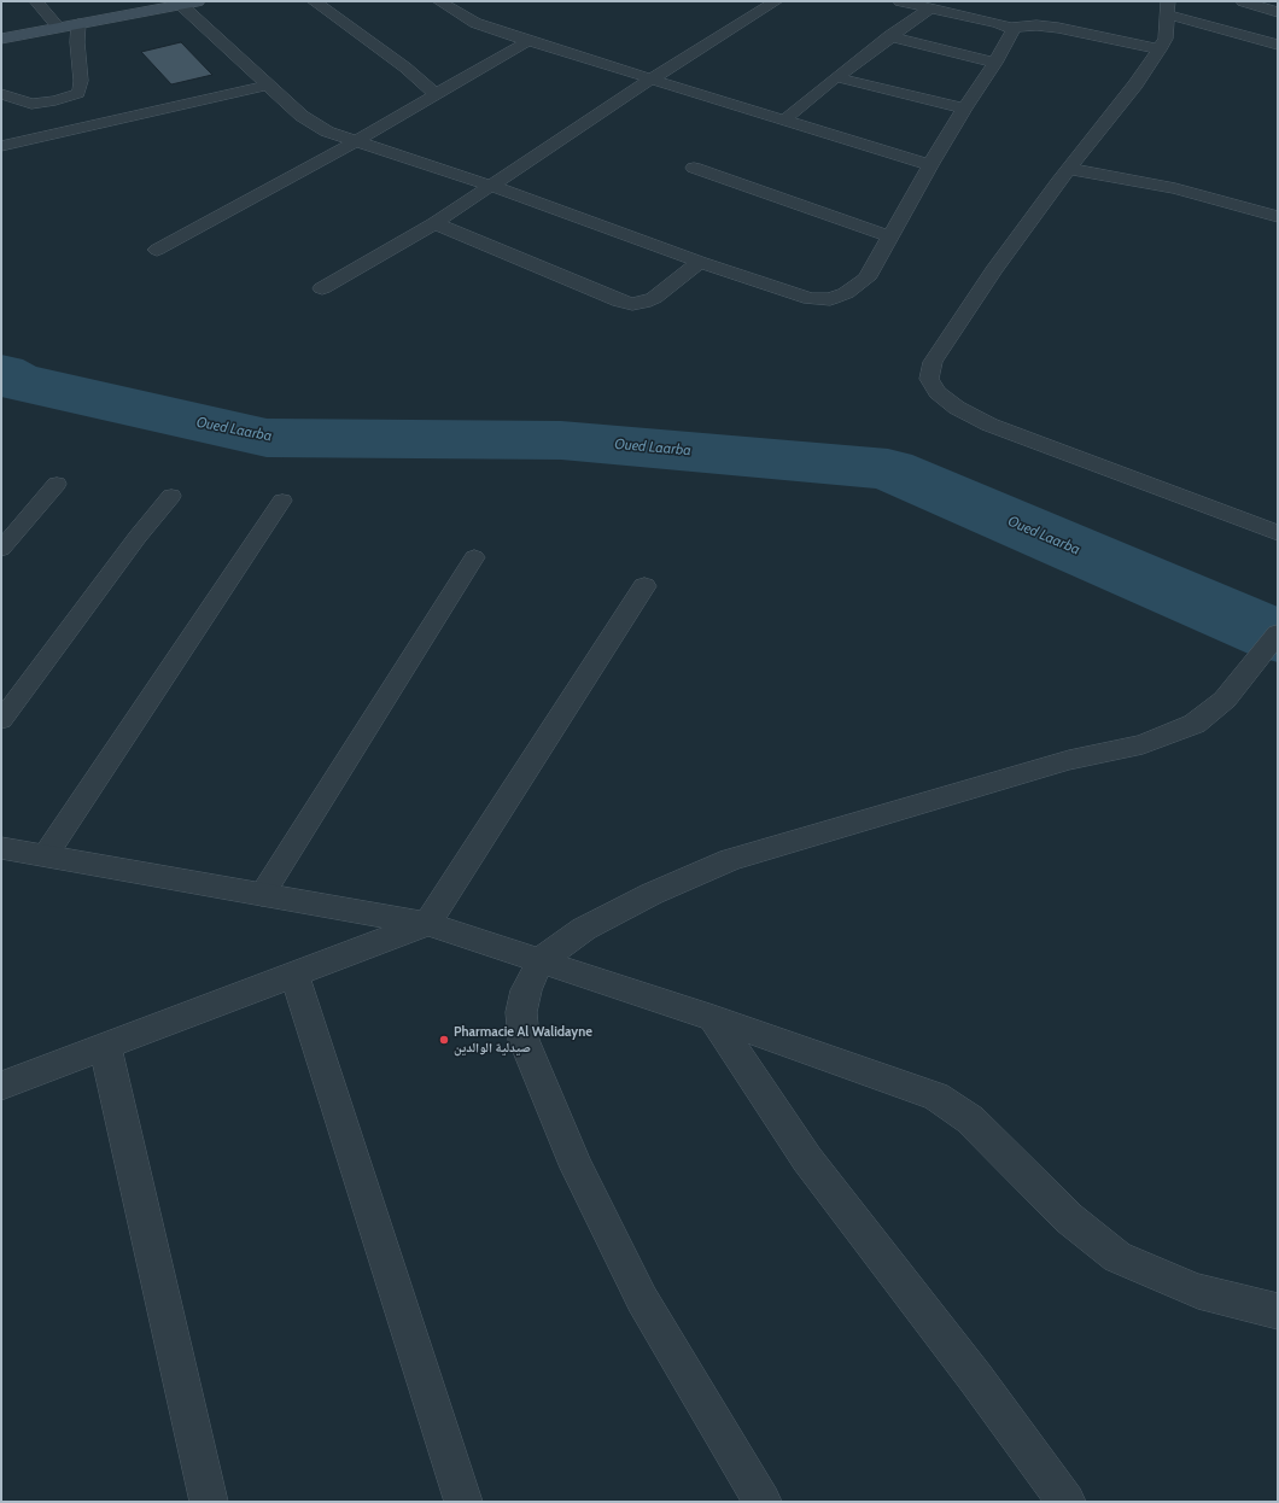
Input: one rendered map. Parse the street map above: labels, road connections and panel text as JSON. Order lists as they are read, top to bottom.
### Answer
{
  "water": ["Oued Laarba"],
  "places": ["Pharmacie Al Walidayne صيدلية الوالدين"]
}
